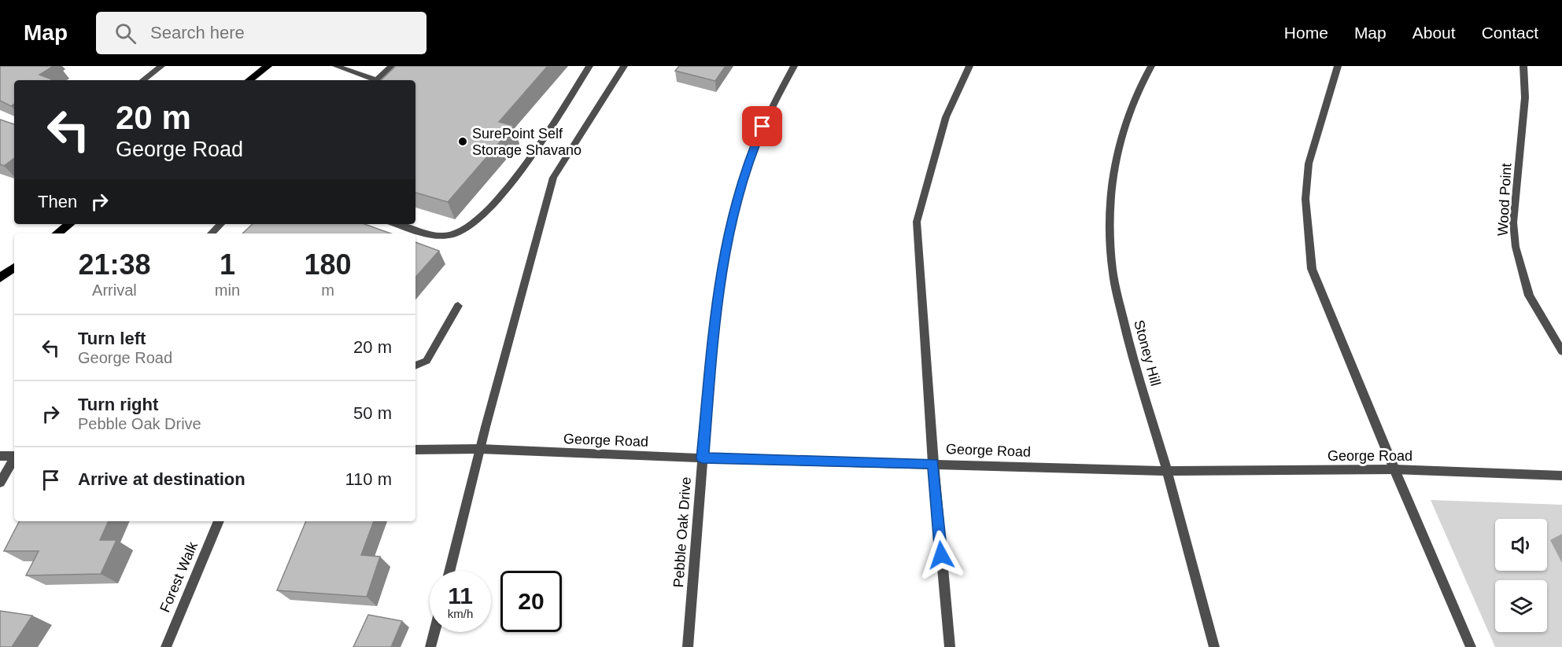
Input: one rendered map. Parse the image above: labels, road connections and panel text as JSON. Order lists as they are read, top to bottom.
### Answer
{
  "streets": {
    "street": [
      "Wood Point",
      "Stoney Hill",
      "George Road",
      "Pebble Oak Drive",
      "Forest Walk"
    ]
  },
  "crossings": [
    ["Stoney Hill", "George Road"],
    ["George Road", "Pebble Oak Drive"]
  ],
  "places": ["SurePoint Self Storage Shavano"],
  "page": {
    "header": "Map",
    "search": "Search here",
    "nav": [
      "Home",
      "Map",
      "About",
      "Contact"
    ],
    "turn": ["20 m", "George Road"],
    "then": "Then",
    "eta": [
      "21:38",
      "Arrival",
      "1",
      "min",
      "180",
      "m"
    ],
    "list": [
      {
        "name": "Turn left",
        "note": "George Road",
        "value": "20 m"
      },
      {
        "name": "Turn right",
        "note": "Pebble Oak Drive",
        "value": "50 m"
      },
      {
        "name": "Arrive at destination",
        "value": "110 m"
      }
    ],
    "speed": "11 km/h",
    "limit": "20"
  }
}
